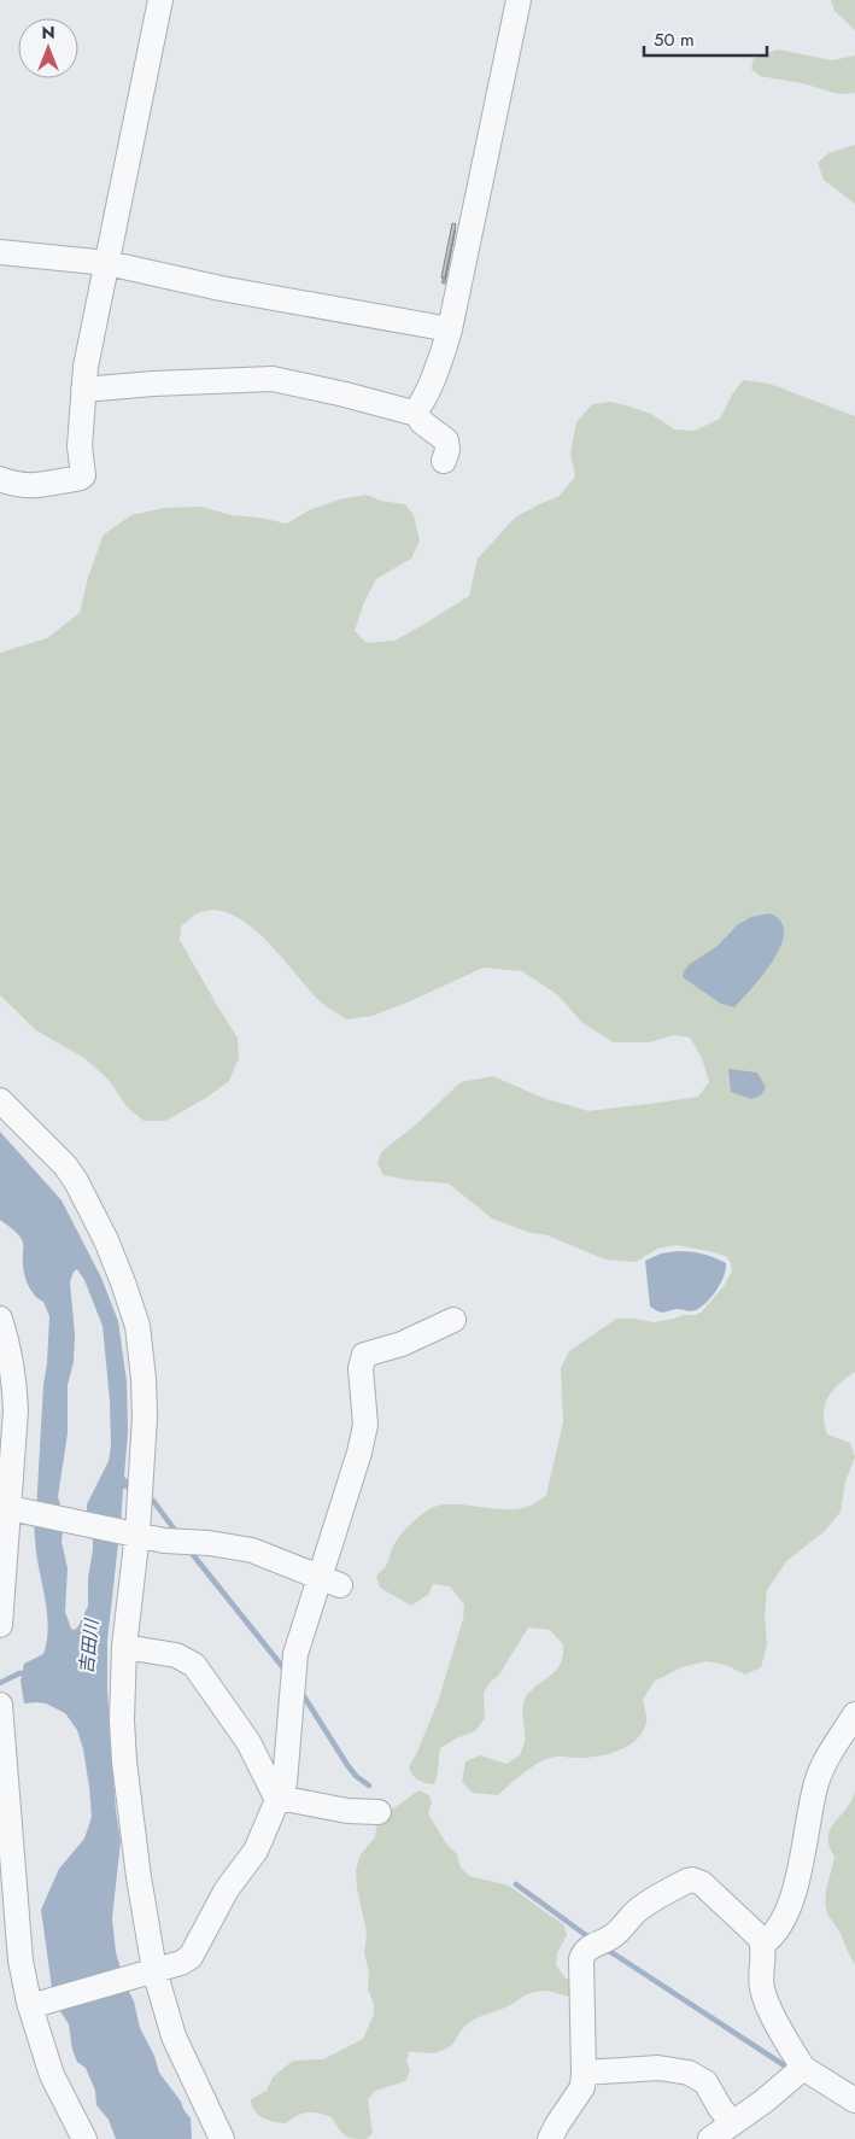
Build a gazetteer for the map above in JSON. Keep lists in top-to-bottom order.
{
  "water": ["吉田川"],
  "scale_bar": "50 m",
  "north": "top"
}
